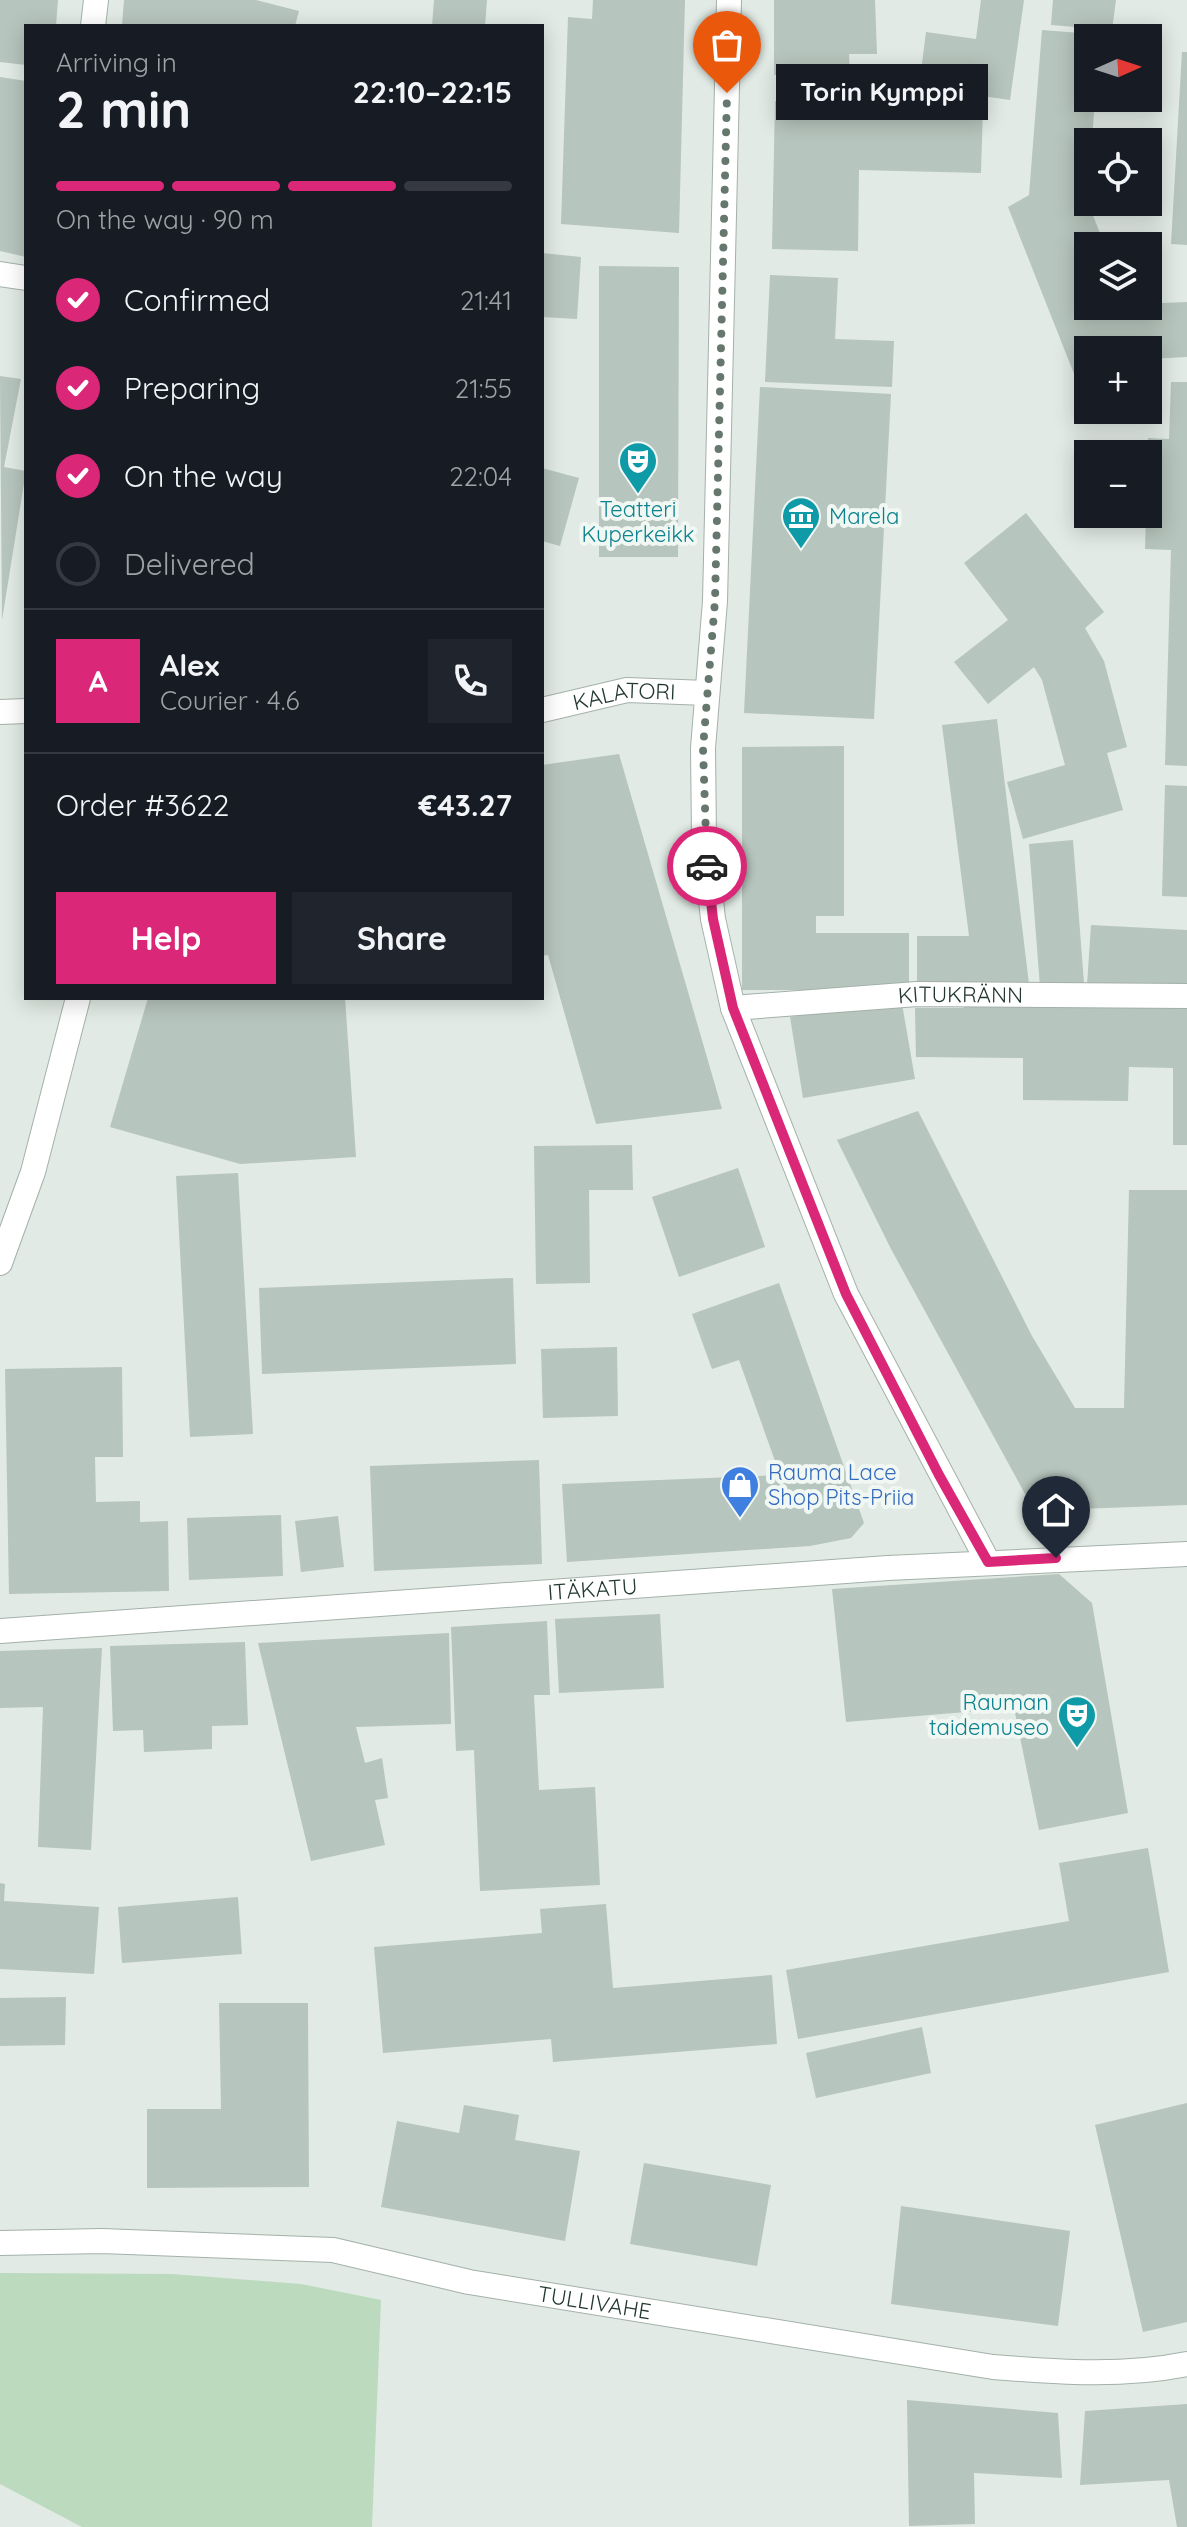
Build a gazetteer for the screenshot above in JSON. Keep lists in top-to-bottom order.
{
  "streets": {
    "street": [
      "KALATORI",
      "KITUKRÄNN",
      "ITÄKATU",
      "TULLIVAHE"
    ]
  },
  "places": {
    "other": ["Torin Kymppi"],
    "theatre": ["Teatteri Kuperkeikk", "Rauman taidemuseo"],
    "museum": ["Marela"],
    "shop": ["Rauma Lace Shop Pits-Priia"]
  },
  "north": "right",
  "page": {
    "map_buttons": ["+", "−"],
    "heading": ["2 min", "Arriving in", "22:10–22:15"],
    "panel": [
      "Alex",
      "Courier · 4.6",
      "Order #3622",
      "€43.27"
    ],
    "bubble": "Torin Kymppi",
    "bar": "On the way · 90 m",
    "list": [
      ["Confirmed", "21:41"],
      ["Preparing", "21:55"],
      ["On the way", "22:04"],
      "Delivered"
    ],
    "round": "A",
    "buttons": ["Help", "Share"]
  }
}
